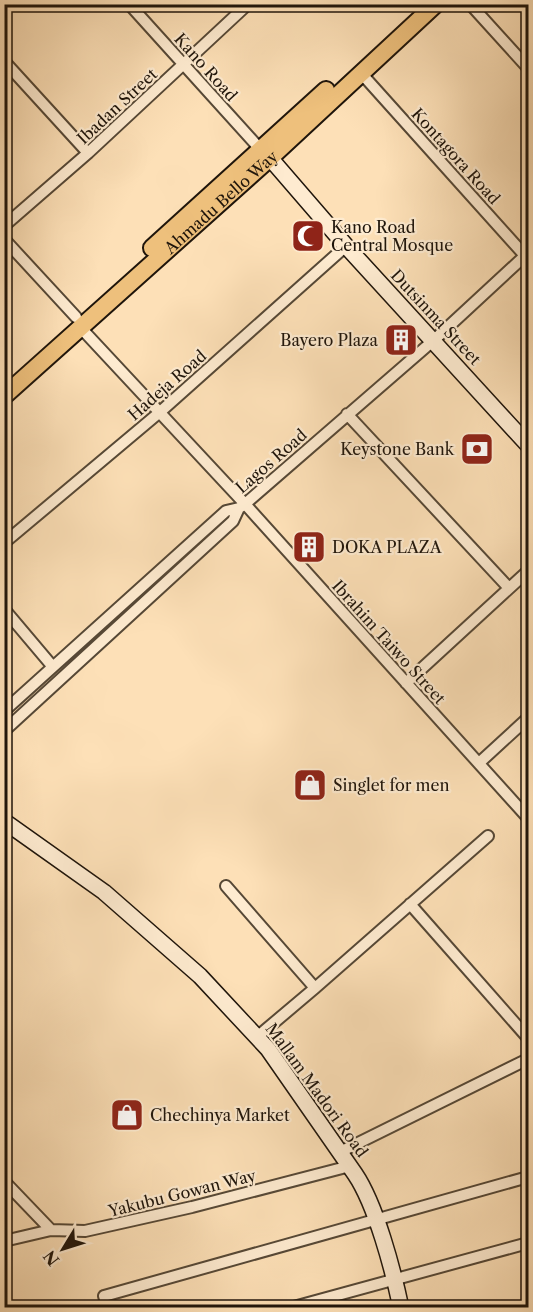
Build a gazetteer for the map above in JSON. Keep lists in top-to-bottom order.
{
  "streets": {
    "main road": ["Ahmadu Bello Way"],
    "street": [
      "Kano Road",
      "Ibadan Street",
      "Kontagora Road",
      "Dutsinma Street",
      "Hadeja Road",
      "Lagos Road",
      "Ibrahim Taiwo Street",
      "Mallam Madori Road",
      "Yakubu Gowan Way"
    ]
  },
  "crossings": [
    ["Kano Road", "Ibadan Street"],
    ["Kano Road", "Ahmadu Bello Way"],
    ["Kano Road", "Dutsinma Street"],
    ["Kontagora Road", "Ahmadu Bello Way"],
    ["Kontagora Road", "Lagos Road"],
    ["Ahmadu Bello Way", "Dutsinma Street"],
    ["Ahmadu Bello Way", "Ibrahim Taiwo Street"],
    ["Dutsinma Street", "Hadeja Road"],
    ["Dutsinma Street", "Lagos Road"],
    ["Hadeja Road", "Ibrahim Taiwo Street"],
    ["Lagos Road", "Ibrahim Taiwo Street"],
    ["Mallam Madori Road", "Yakubu Gowan Way"]
  ],
  "places": {
    "mosque": ["Kano Road Central Mosque"],
    "building": ["Bayero Plaza", "DOKA PLAZA"],
    "bank": ["Keystone Bank"],
    "shop": ["Singlet for men", "Chechinya Market"]
  },
  "north": "bottom left"
}
